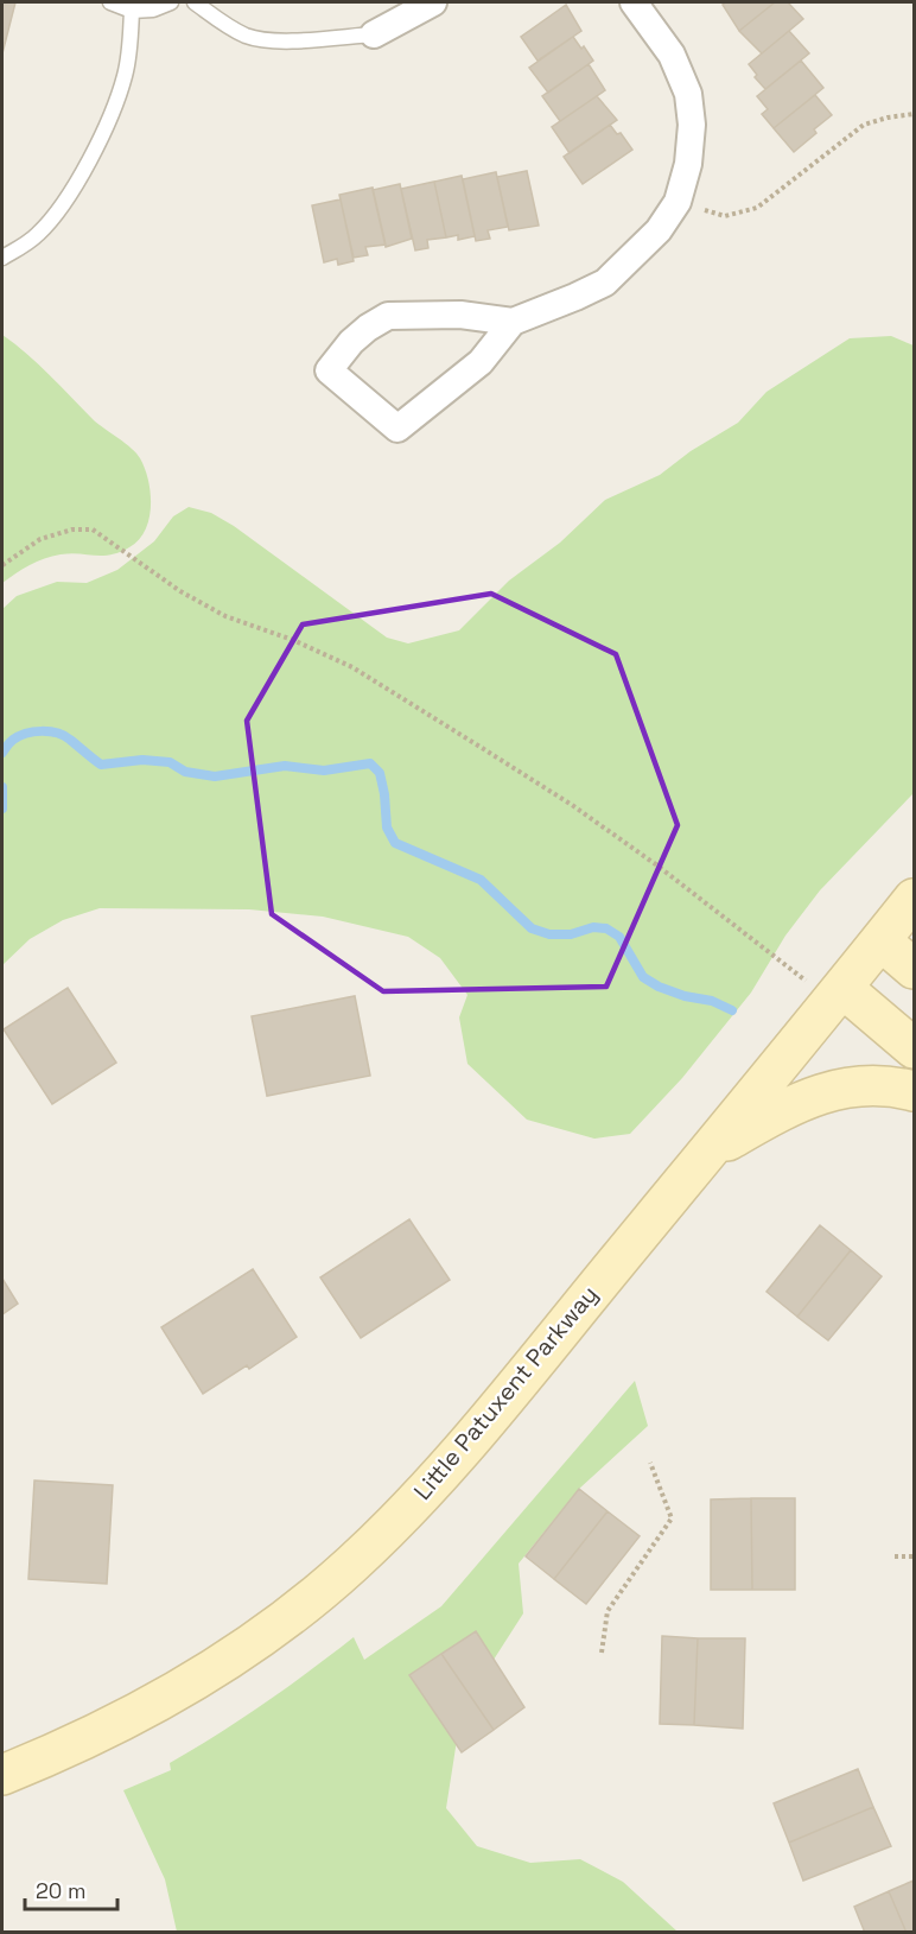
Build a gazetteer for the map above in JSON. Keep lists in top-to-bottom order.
{
  "streets": {
    "street": ["Little Patuxent Parkway"]
  },
  "scale_bar": "20 m"
}
